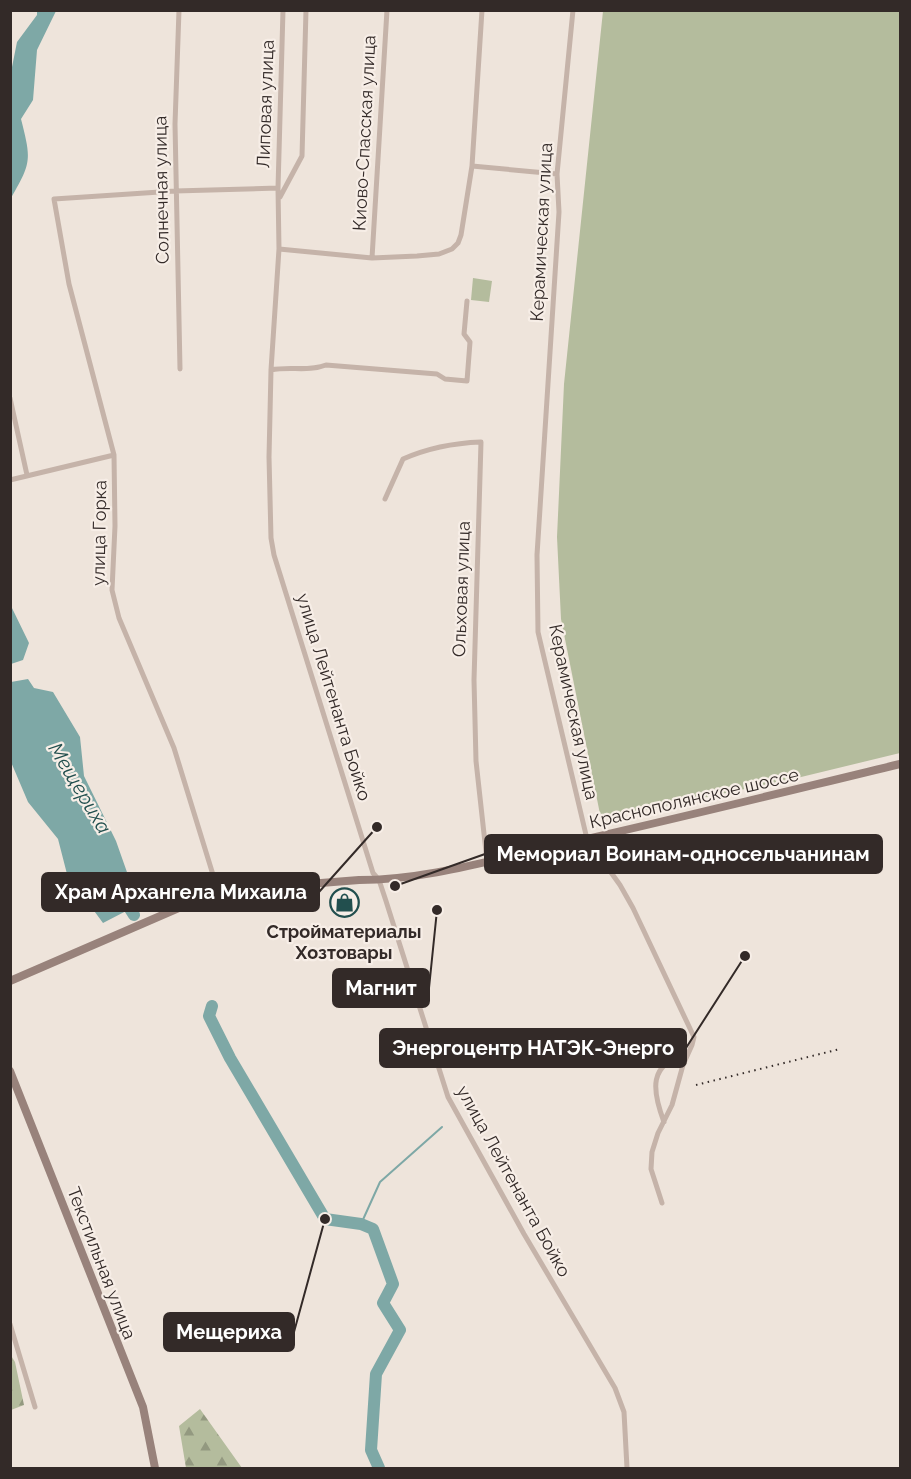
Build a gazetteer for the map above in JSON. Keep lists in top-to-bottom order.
{
  "streets": {
    "main road": ["Краснополянское шоссе", "Текстильная улица"],
    "street": [
      "Липовая улица",
      "Киово-Спасская улица",
      "Солнечная улица",
      "Керамическая улица",
      "улица Горка",
      "Ольховая улица",
      "улица Лейтенанта Бойко"
    ]
  },
  "crossings": [
    ["Липовая улица", "улица Лейтенанта Бойко"],
    ["Солнечная улица", "улица Горка"],
    ["Керамическая улица", "Краснополянское шоссе"],
    ["улица Горка", "Краснополянское шоссе"],
    ["Ольховая улица", "Краснополянское шоссе"],
    ["улица Лейтенанта Бойко", "Краснополянское шоссе"]
  ],
  "water": ["Мещериха"],
  "places": {
    "other": [
      "Храм Архангела Михаила",
      "Мемориал Воинам-односельчанинам",
      "Магнит",
      "Энергоцентр НАТЭК-Энерго",
      "Мещериха"
    ],
    "shop": ["Стройматериалы Хозтовары"]
  }
}
